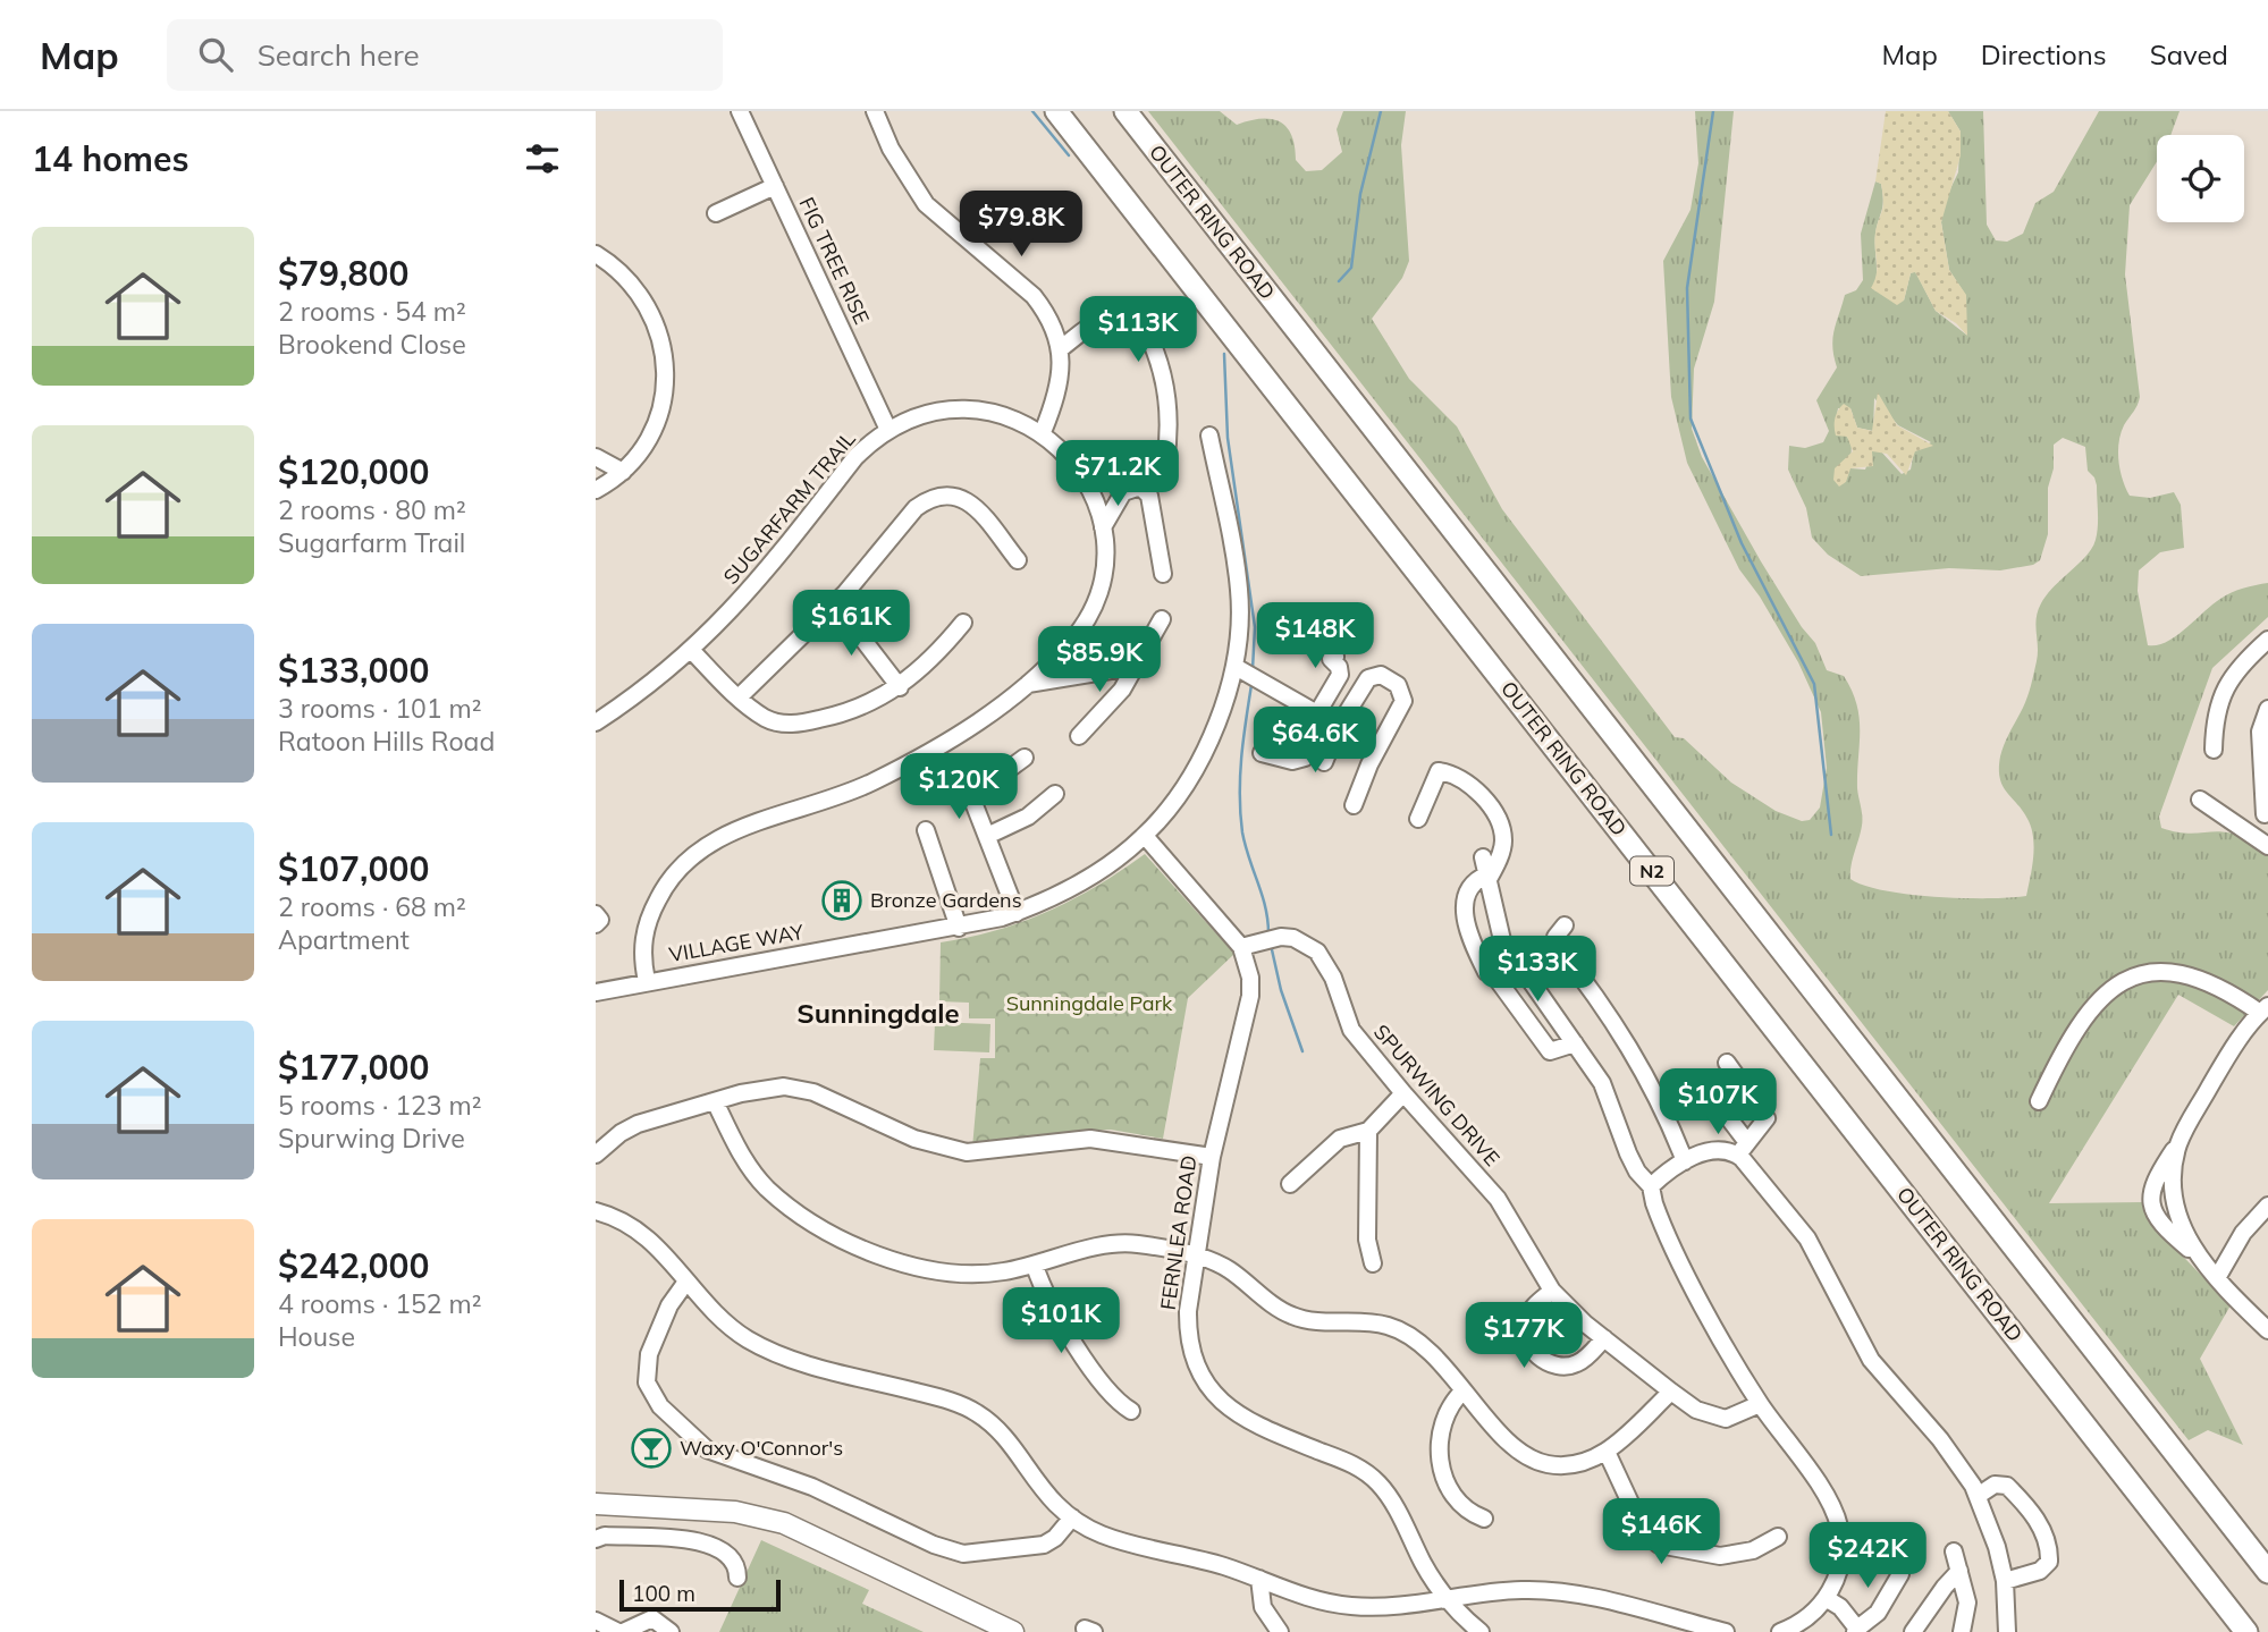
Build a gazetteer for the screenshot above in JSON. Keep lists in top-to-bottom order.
{
  "streets": {
    "highway": ["OUTER RING ROAD", "N2"],
    "street": [
      "FIG TREE RISE",
      "SUGARFARM TRAIL",
      "VILLAGE WAY",
      "SPURWING DRIVE",
      "FERNLEA ROAD"
    ]
  },
  "crossings": [
    ["FIG TREE RISE", "SUGARFARM TRAIL"],
    ["SUGARFARM TRAIL", "VILLAGE WAY"],
    ["VILLAGE WAY", "FERNLEA ROAD"],
    ["SPURWING DRIVE", "FERNLEA ROAD"]
  ],
  "districts": ["Sunningdale"],
  "parks": ["Sunningdale Park"],
  "places": {
    "building": ["Bronze Gardens"],
    "bar": ["Waxy O'Connor's"]
  },
  "scale_bar": "100 m",
  "page": {
    "header": "Map",
    "search": "Search here",
    "nav": ["Map", "Directions", "Saved"],
    "heading": "14 homes",
    "price": [
      "$79.8K",
      "$113K",
      "$71.2K",
      "$161K",
      "$148K",
      "$85.9K",
      "$64.6K",
      "$120K",
      "$133K",
      "$107K",
      "$101K",
      "$177K",
      "$146K",
      "$242K"
    ],
    "list": [
      {
        "name": "$79,800",
        "note": "2 rooms · 54 m² · Brookend Close"
      },
      {
        "name": "$120,000",
        "note": "2 rooms · 80 m² · Sugarfarm Trail"
      },
      {
        "name": "$133,000",
        "note": "3 rooms · 101 m² · Ratoon Hills Road"
      },
      {
        "name": "$107,000",
        "note": "2 rooms · 68 m² · Apartment"
      },
      {
        "name": "$177,000",
        "note": "5 rooms · 123 m² · Spurwing Drive"
      },
      {
        "name": "$242,000",
        "note": "4 rooms · 152 m² · House"
      }
    ],
    "scale": "100 m"
  }
}
